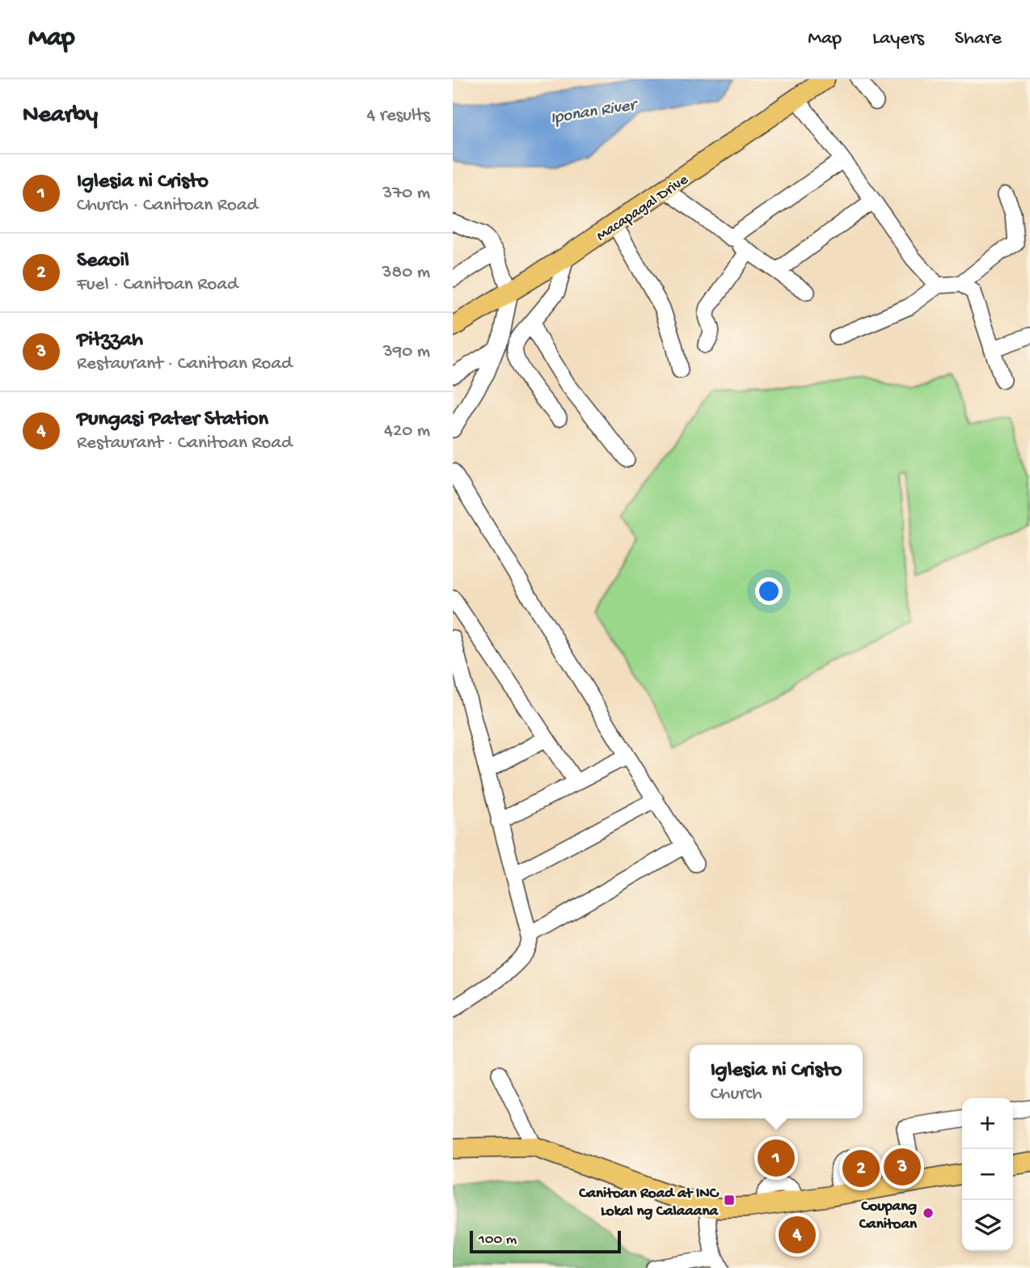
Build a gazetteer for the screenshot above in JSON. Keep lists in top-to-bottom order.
{
  "streets": {
    "main road": ["Macapagal Drive"]
  },
  "water": ["Iponan River"],
  "places": {
    "transit": ["Canitoan Road at INC Lokal ng Calaaana"],
    "other": ["Coupang Canitoan"]
  },
  "scale_bar": "100 m",
  "page": {
    "header": "Map",
    "nav": ["Map", "Layers", "Share"],
    "heading": ["Nearby", "4 results"],
    "list": [
      {
        "mark": "1",
        "name": "Iglesia ni Cristo",
        "note": "Church · Canitoan Road",
        "value": "370 m"
      },
      {
        "mark": "2",
        "name": "Seaoil",
        "note": "Fuel · Canitoan Road",
        "value": "380 m"
      },
      {
        "mark": "3",
        "name": "Pitzzah",
        "note": "Restaurant · Canitoan Road",
        "value": "390 m"
      },
      {
        "mark": "4",
        "name": "Pungasi Pater Station",
        "note": "Restaurant · Canitoan Road",
        "value": "420 m"
      }
    ],
    "popup": ["Iglesia ni Cristo", "Church"],
    "map_buttons": ["+", "−"],
    "pins": [
      "1",
      "3",
      "2",
      "4"
    ],
    "scale": "100 m"
  }
}
